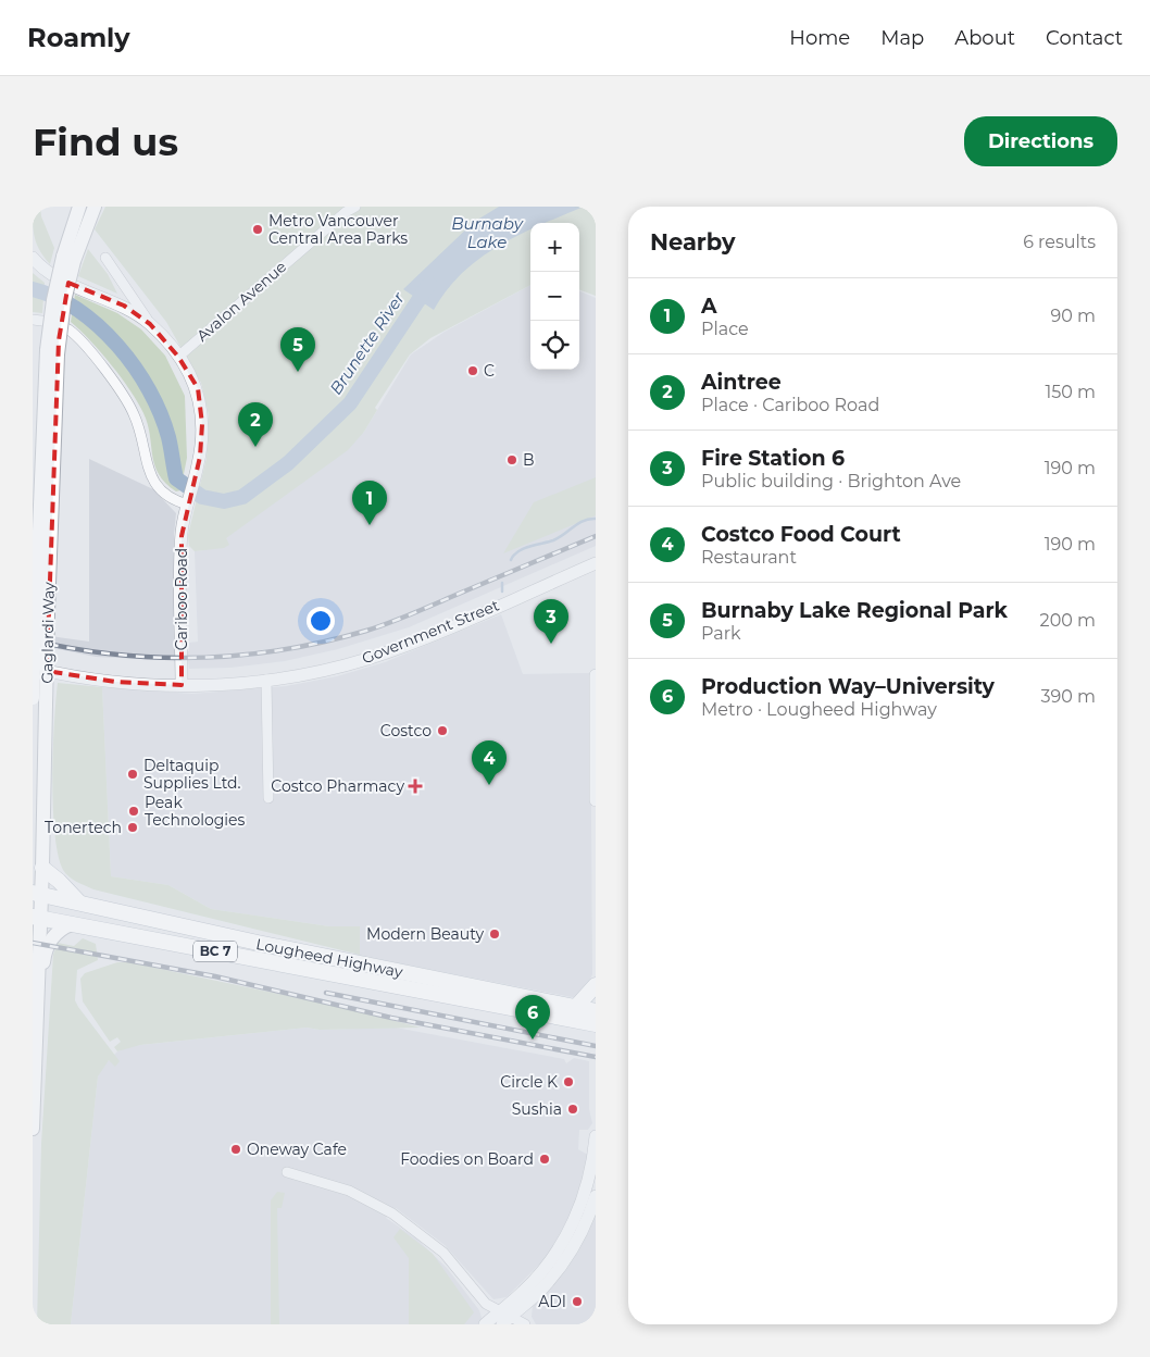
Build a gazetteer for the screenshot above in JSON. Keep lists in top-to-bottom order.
{
  "streets": {
    "main road": ["Gaglardi Way", "BC 7", "Lougheed Highway"],
    "street": ["Avalon Avenue", "Cariboo Road", "Government Street"]
  },
  "crossings": [
    ["Avalon Avenue", "Cariboo Road"],
    ["Cariboo Road", "Government Street"],
    ["Gaglardi Way", "Lougheed Highway"]
  ],
  "water": ["Burnaby Lake", "Brunette River"],
  "places": {
    "other": [
      "Metro Vancouver Central Area Parks",
      "C",
      "B",
      "Costco",
      "Deltaquip Supplies Ltd.",
      "Peak Technologies",
      "Tonertech",
      "Modern Beauty",
      "Circle K",
      "Sushia",
      "Oneway Cafe",
      "Foodies on Board",
      "ADI"
    ],
    "health": ["Costco Pharmacy"]
  },
  "page": {
    "header": "Roamly",
    "nav": [
      "Home",
      "Map",
      "About",
      "Contact"
    ],
    "buttons": "Directions",
    "title": "Find us",
    "heading": ["Nearby", "6 results"],
    "map_buttons": ["+", "−"],
    "list": [
      {
        "mark": "1",
        "name": "A",
        "note": "Place",
        "value": "90 m"
      },
      {
        "mark": "2",
        "name": "Aintree",
        "note": "Place · Cariboo Road",
        "value": "150 m"
      },
      {
        "mark": "3",
        "name": "Fire Station 6",
        "note": "Public building · Brighton Ave",
        "value": "190 m"
      },
      {
        "mark": "4",
        "name": "Costco Food Court",
        "note": "Restaurant",
        "value": "190 m"
      },
      {
        "mark": "5",
        "name": "Burnaby Lake Regional Park",
        "note": "Park",
        "value": "200 m"
      },
      {
        "mark": "6",
        "name": "Production Way–University",
        "note": "Metro · Lougheed Highway",
        "value": "390 m"
      }
    ],
    "pins": [
      "5",
      "2",
      "1",
      "3",
      "4",
      "6"
    ]
  }
}
